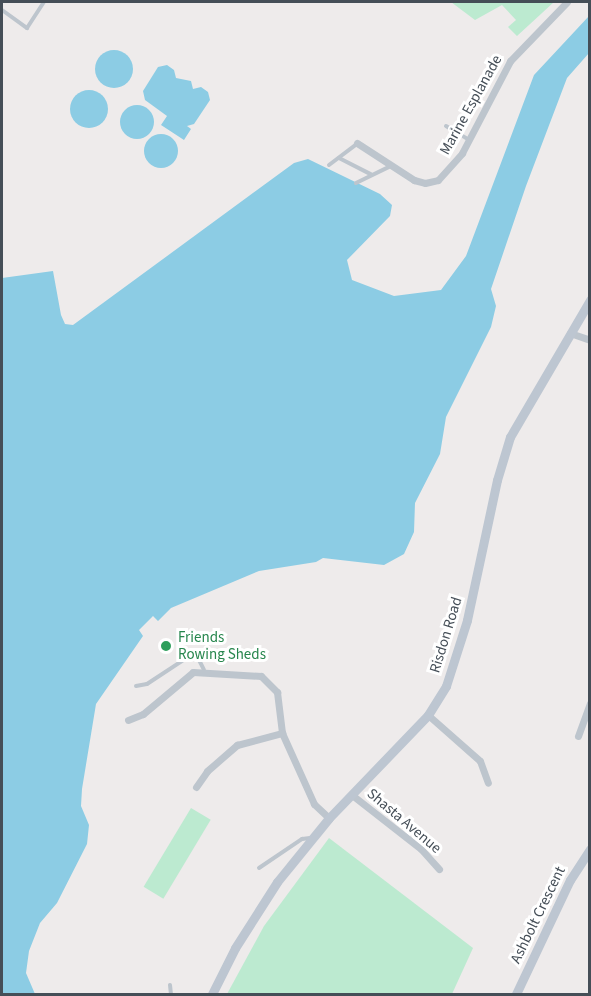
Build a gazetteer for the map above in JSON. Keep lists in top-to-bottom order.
{
  "streets": {
    "street": [
      "Marine Esplanade",
      "Risdon Road",
      "Shasta Avenue",
      "Ashbolt Crescent"
    ]
  },
  "crossings": [
    ["Risdon Road", "Shasta Avenue"]
  ],
  "places": ["Friends Rowing Sheds"]
}
